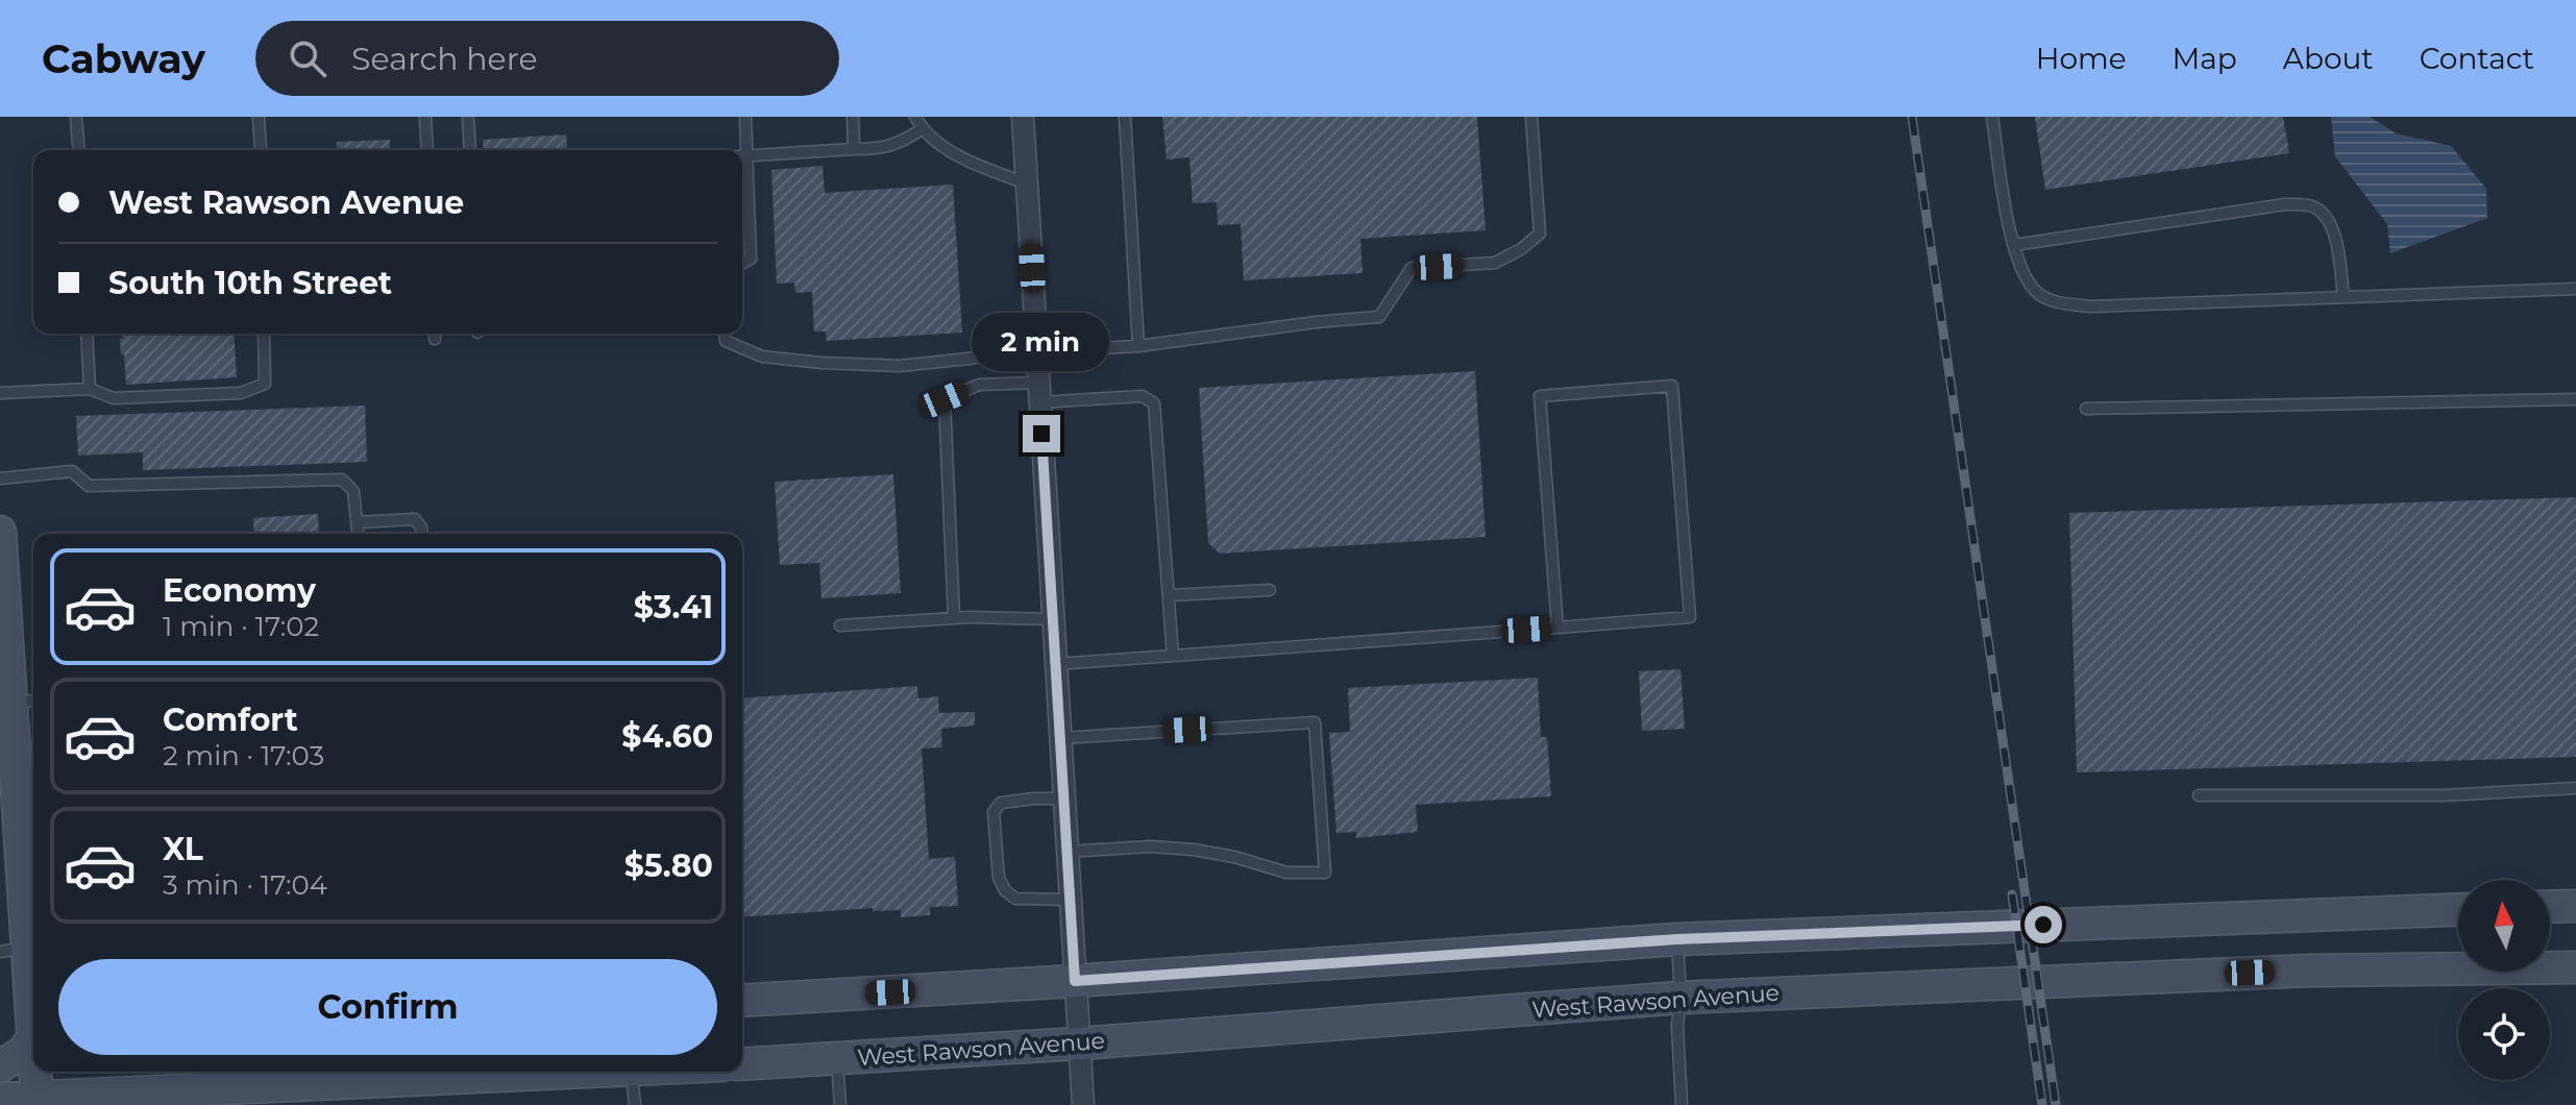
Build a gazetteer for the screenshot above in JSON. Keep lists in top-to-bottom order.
{
  "streets": {
    "main road": ["West Rawson Avenue"]
  },
  "north": "top",
  "page": {
    "header": "Cabway",
    "search": "Search here",
    "nav": [
      "Home",
      "Map",
      "About",
      "Contact"
    ],
    "banner": ["West Rawson Avenue", "South 10th Street"],
    "bubble": "2 min",
    "list": [
      {
        "name": "Economy",
        "note": "1 min · 17:02",
        "value": "$3.41"
      },
      {
        "name": "Comfort",
        "note": "2 min · 17:03",
        "value": "$4.60"
      },
      {
        "name": "XL",
        "note": "3 min · 17:04",
        "value": "$5.80"
      }
    ],
    "buttons": "Confirm"
  }
}
